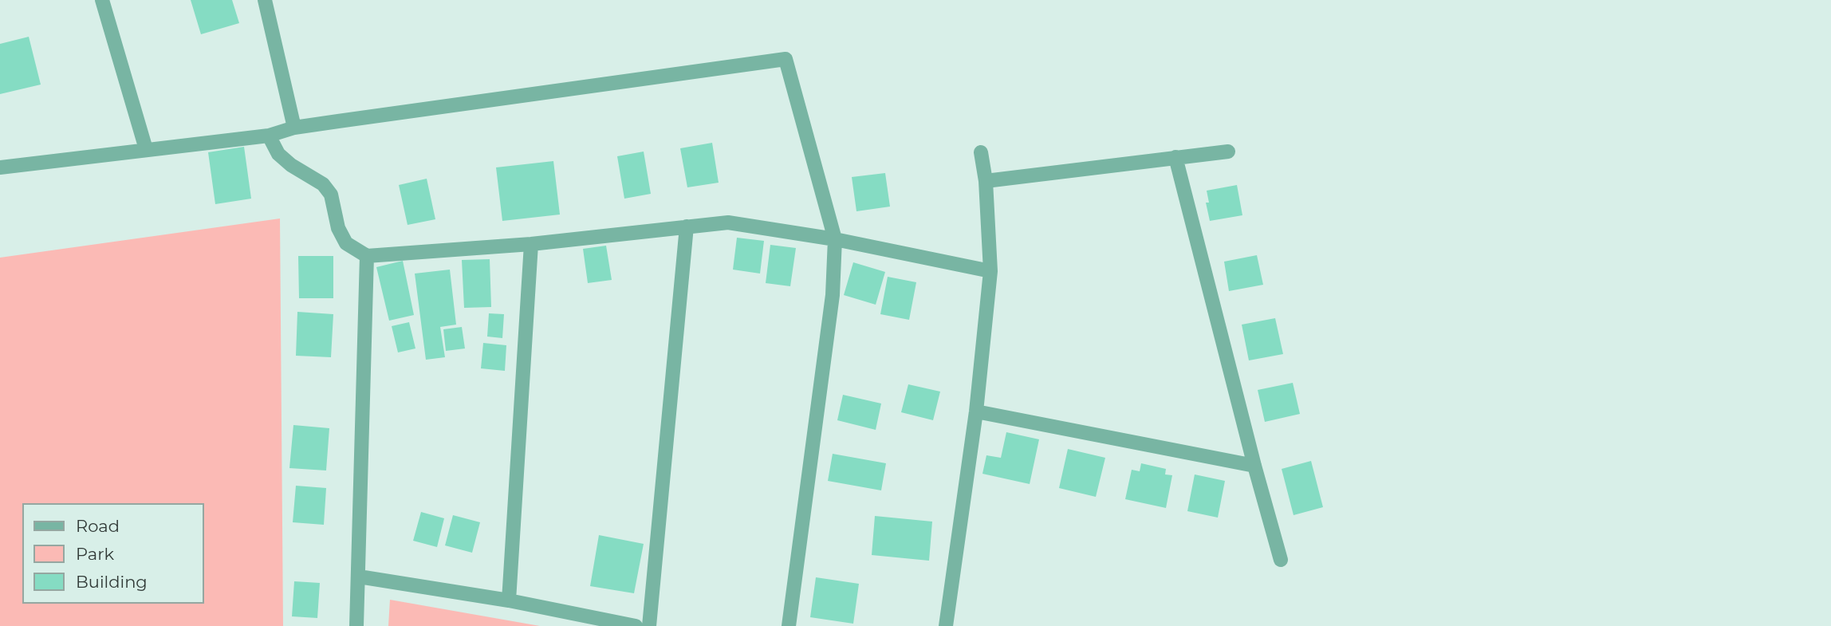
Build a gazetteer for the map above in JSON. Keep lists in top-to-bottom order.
{
  "legend": ["Road", "Park", "Building"]
}
